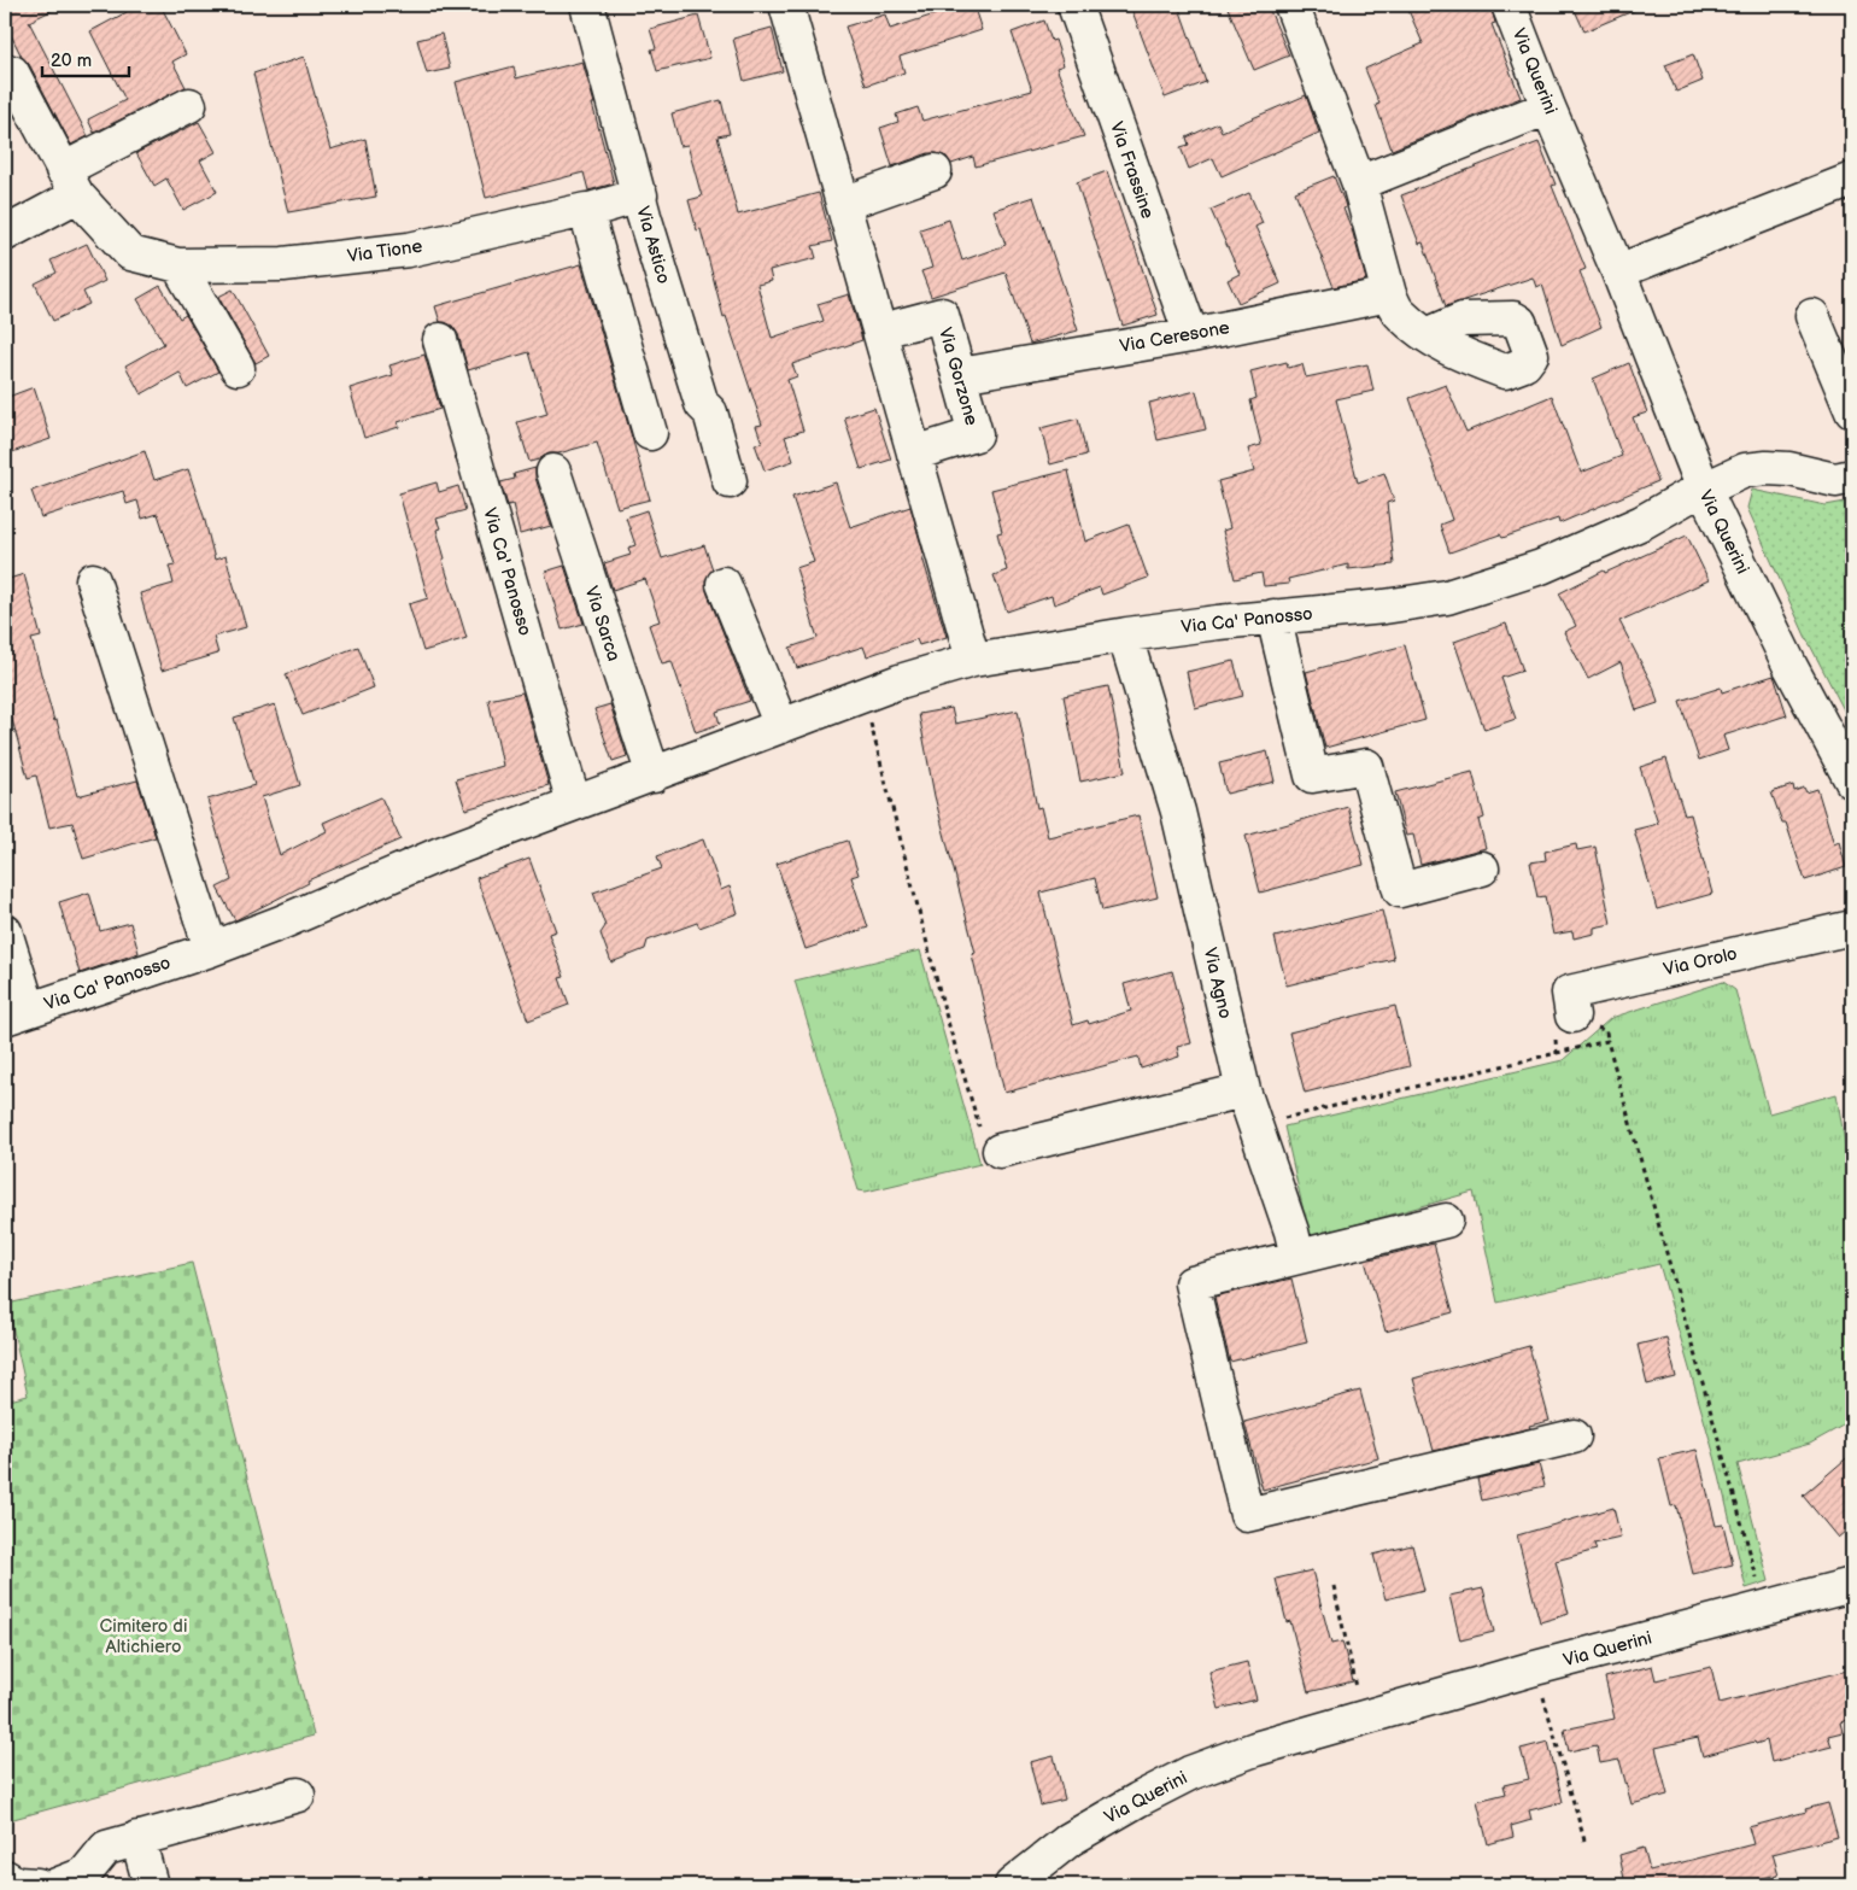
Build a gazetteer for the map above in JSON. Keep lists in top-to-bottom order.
{
  "streets": {
    "street": [
      "Via Querini",
      "Via Frassine",
      "Via Astico",
      "Via Tione",
      "Via Ceresone",
      "Via Gorzone",
      "Via Ca' Panosso",
      "Via Sarca",
      "Via Orolo",
      "Via Agno"
    ]
  },
  "crossings": [
    ["Via Querini", "Via Ca' Panosso"],
    ["Via Frassine", "Via Ceresone"],
    ["Via Astico", "Via Tione"],
    ["Via Ceresone", "Via Gorzone"],
    ["Via Ca' Panosso", "Via Sarca"],
    ["Via Ca' Panosso", "Via Agno"]
  ],
  "parks": ["Cimitero di Altichiero"],
  "scale_bar": "20 m"
}
